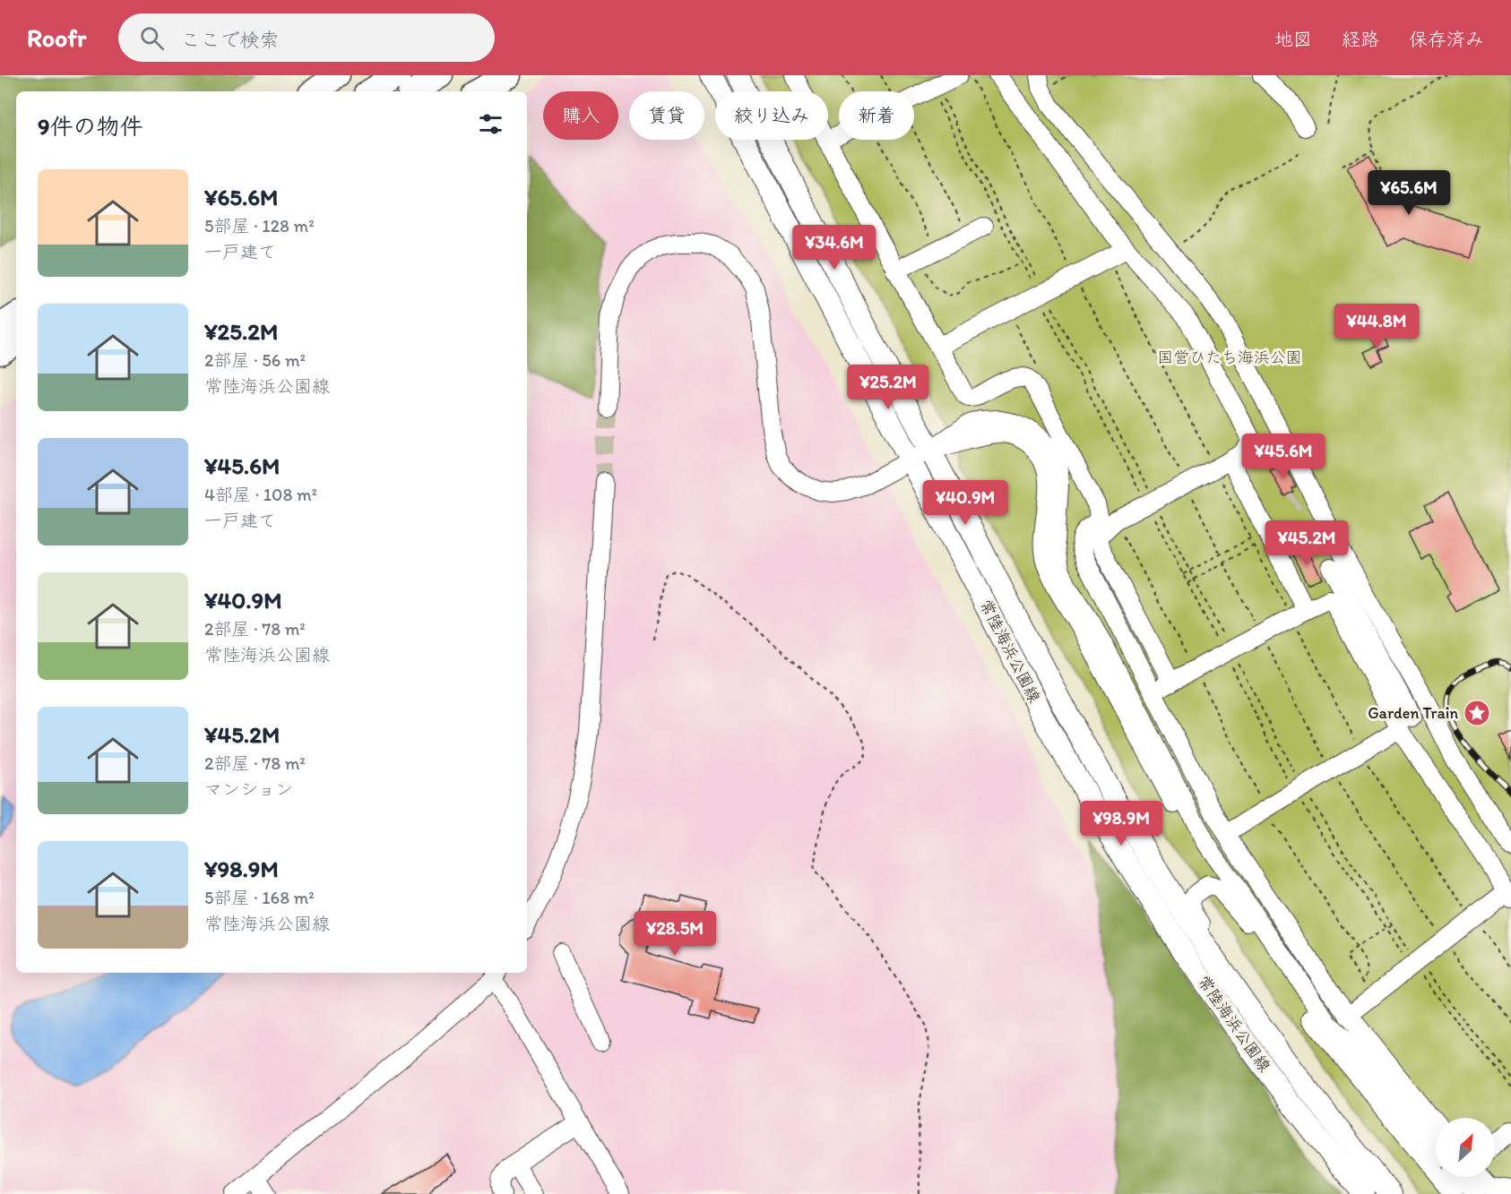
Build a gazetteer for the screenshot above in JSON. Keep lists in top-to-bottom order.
{
  "streets": {
    "main road": ["常陸海浜公園線"]
  },
  "parks": ["国営ひたち海浜公園"],
  "places": {
    "place": ["Garden Train"]
  },
  "north": "top right",
  "page": {
    "header": "Roofr",
    "search": "ここで検索",
    "nav": ["地図", "経路", "保存済み"],
    "chip": [
      "購入",
      "賃貸",
      "絞り込み",
      "新着"
    ],
    "heading": "9件の物件",
    "list": [
      {
        "name": "¥65.6M",
        "note": "5部屋 · 128 m² · 一戸建て"
      },
      {
        "name": "¥25.2M",
        "note": "2部屋 · 56 m² · 常陸海浜公園線"
      },
      {
        "name": "¥45.6M",
        "note": "4部屋 · 108 m² · 一戸建て"
      },
      {
        "name": "¥40.9M",
        "note": "2部屋 · 78 m² · 常陸海浜公園線"
      },
      {
        "name": "¥45.2M",
        "note": "2部屋 · 78 m² · マンション"
      },
      {
        "name": "¥98.9M",
        "note": "5部屋 · 168 m² · 常陸海浜公園線"
      }
    ],
    "price": [
      "¥65.6M",
      "¥34.6M",
      "¥44.8M",
      "¥25.2M",
      "¥45.6M",
      "¥40.9M",
      "¥45.2M",
      "¥98.9M",
      "¥28.5M"
    ]
  }
}
